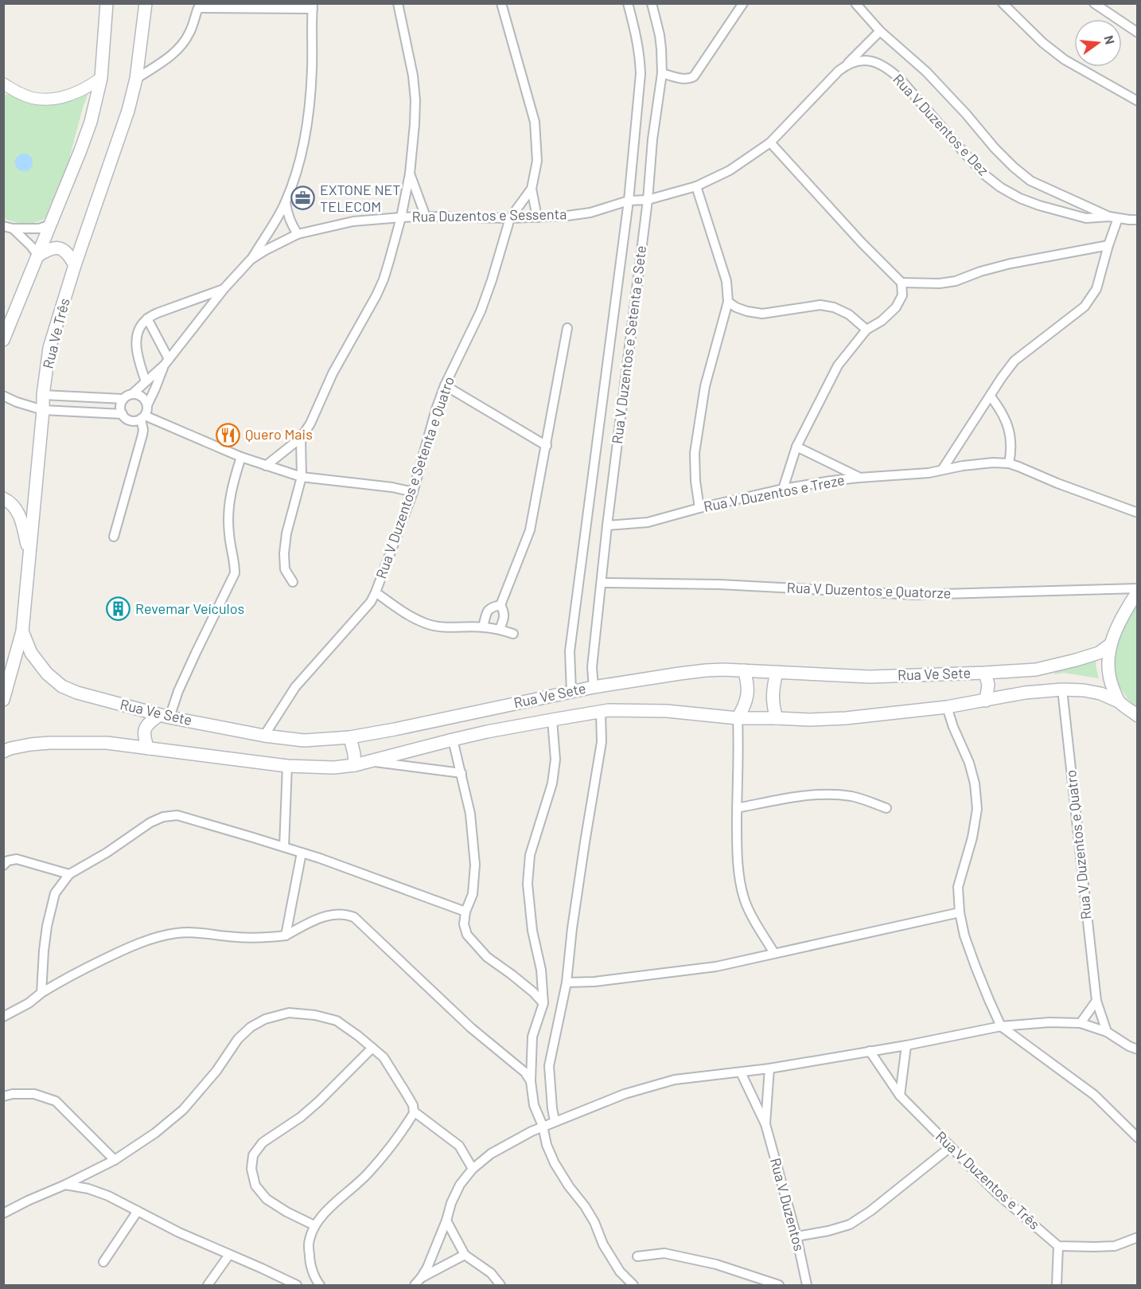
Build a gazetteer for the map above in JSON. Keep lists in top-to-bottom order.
{
  "streets": {
    "main road": ["Rua Ve Três", "Rua Ve Sete"],
    "street": [
      "Rua V Duzentos e Dez",
      "Rua Duzentos e Sessenta",
      "Rua V Duzentos e Setenta e Sete",
      "Rua V Duzentos e Setenta e Quatro",
      "Rua V Duzentos e Treze",
      "Rua V Duzentos e Quatorze",
      "Rua V Duzentos e Quatro",
      "Rua V Duzentos e Três",
      "Rua V Duzentos"
    ]
  },
  "crossings": [
    ["Rua Duzentos e Sessenta", "Rua V Duzentos e Setenta e Sete"],
    ["Rua Duzentos e Sessenta", "Rua V Duzentos e Setenta e Quatro"],
    ["Rua Ve Três", "Rua Ve Sete"],
    ["Rua V Duzentos e Setenta e Sete", "Rua V Duzentos e Treze"],
    ["Rua V Duzentos e Setenta e Sete", "Rua V Duzentos e Quatorze"],
    ["Rua V Duzentos e Setenta e Sete", "Rua Ve Sete"],
    ["Rua V Duzentos e Setenta e Quatro", "Rua Ve Sete"],
    ["Rua Ve Sete", "Rua V Duzentos e Quatro"]
  ],
  "places": {
    "office": ["EXTONE NET TELECOM"],
    "restaurant": ["Quero Mais"],
    "building": ["Revemar Veículos"]
  },
  "north": "right"
}
